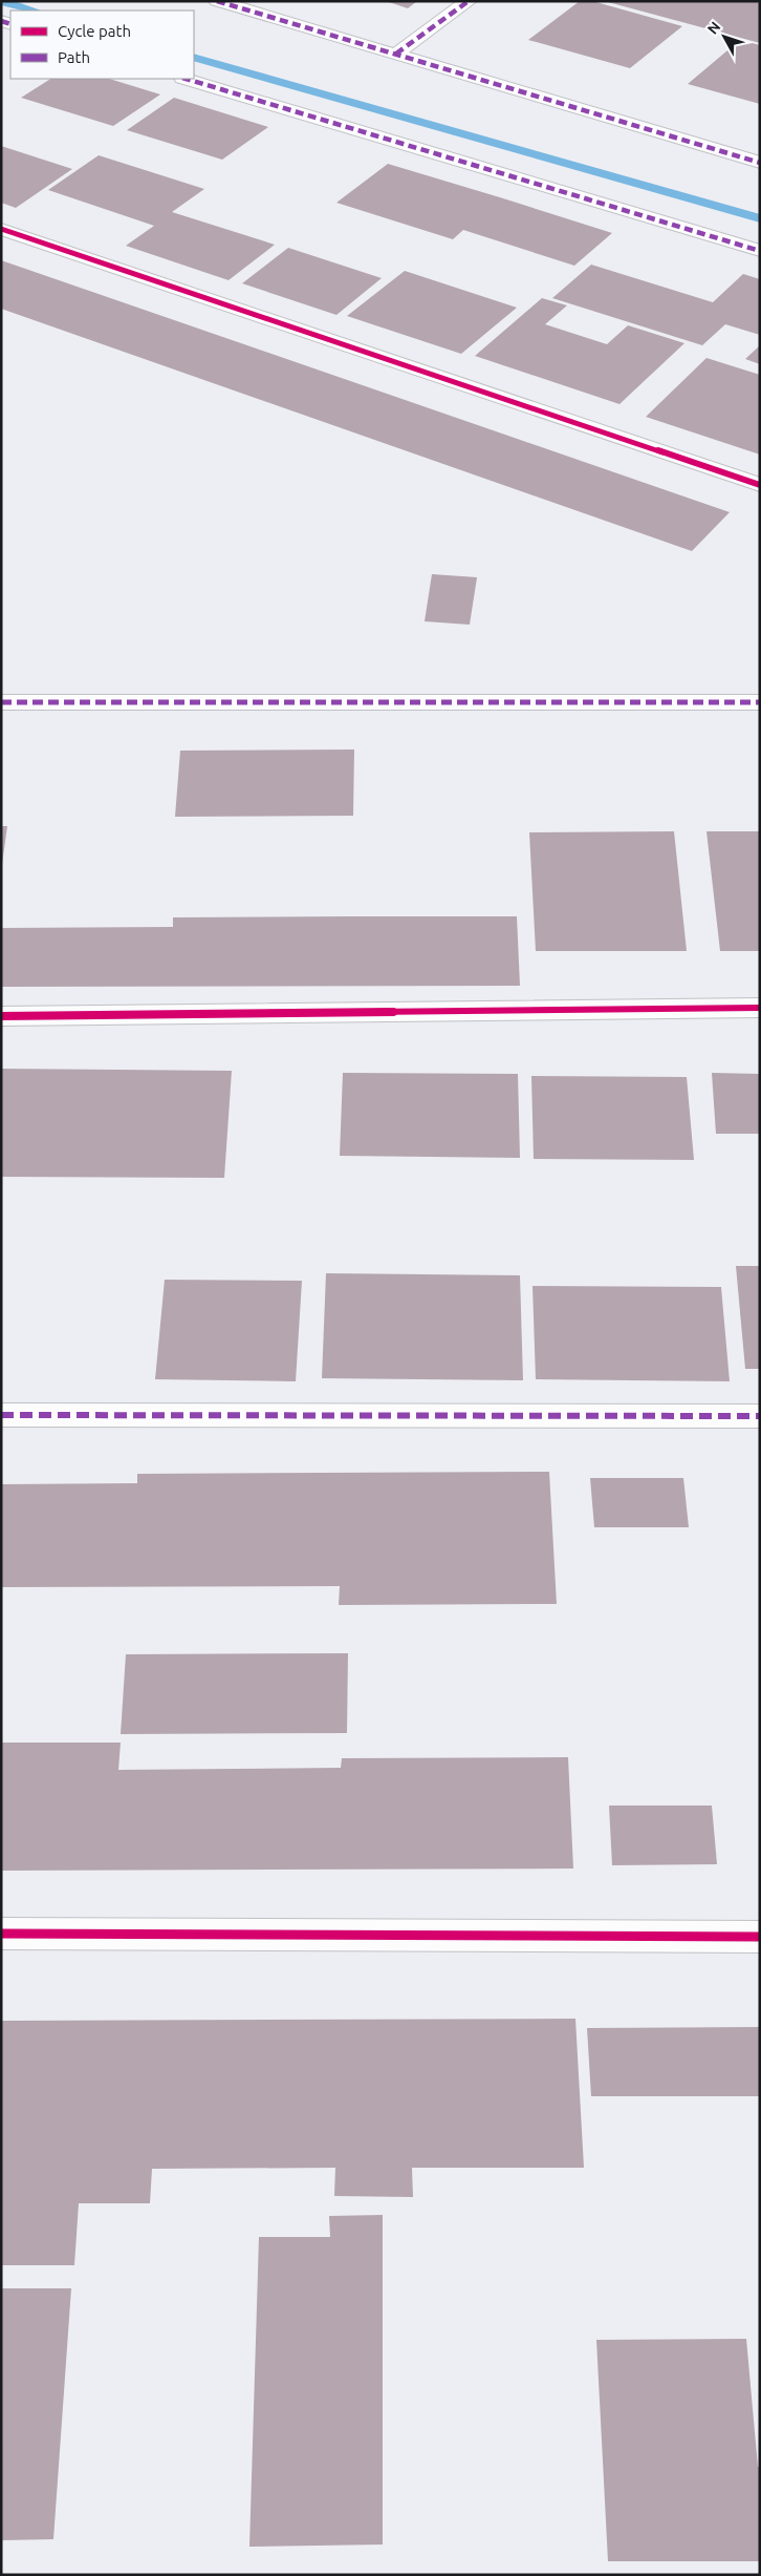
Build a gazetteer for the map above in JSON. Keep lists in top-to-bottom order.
{
  "legend": ["Cycle path", "Path"],
  "north": "top left"
}
